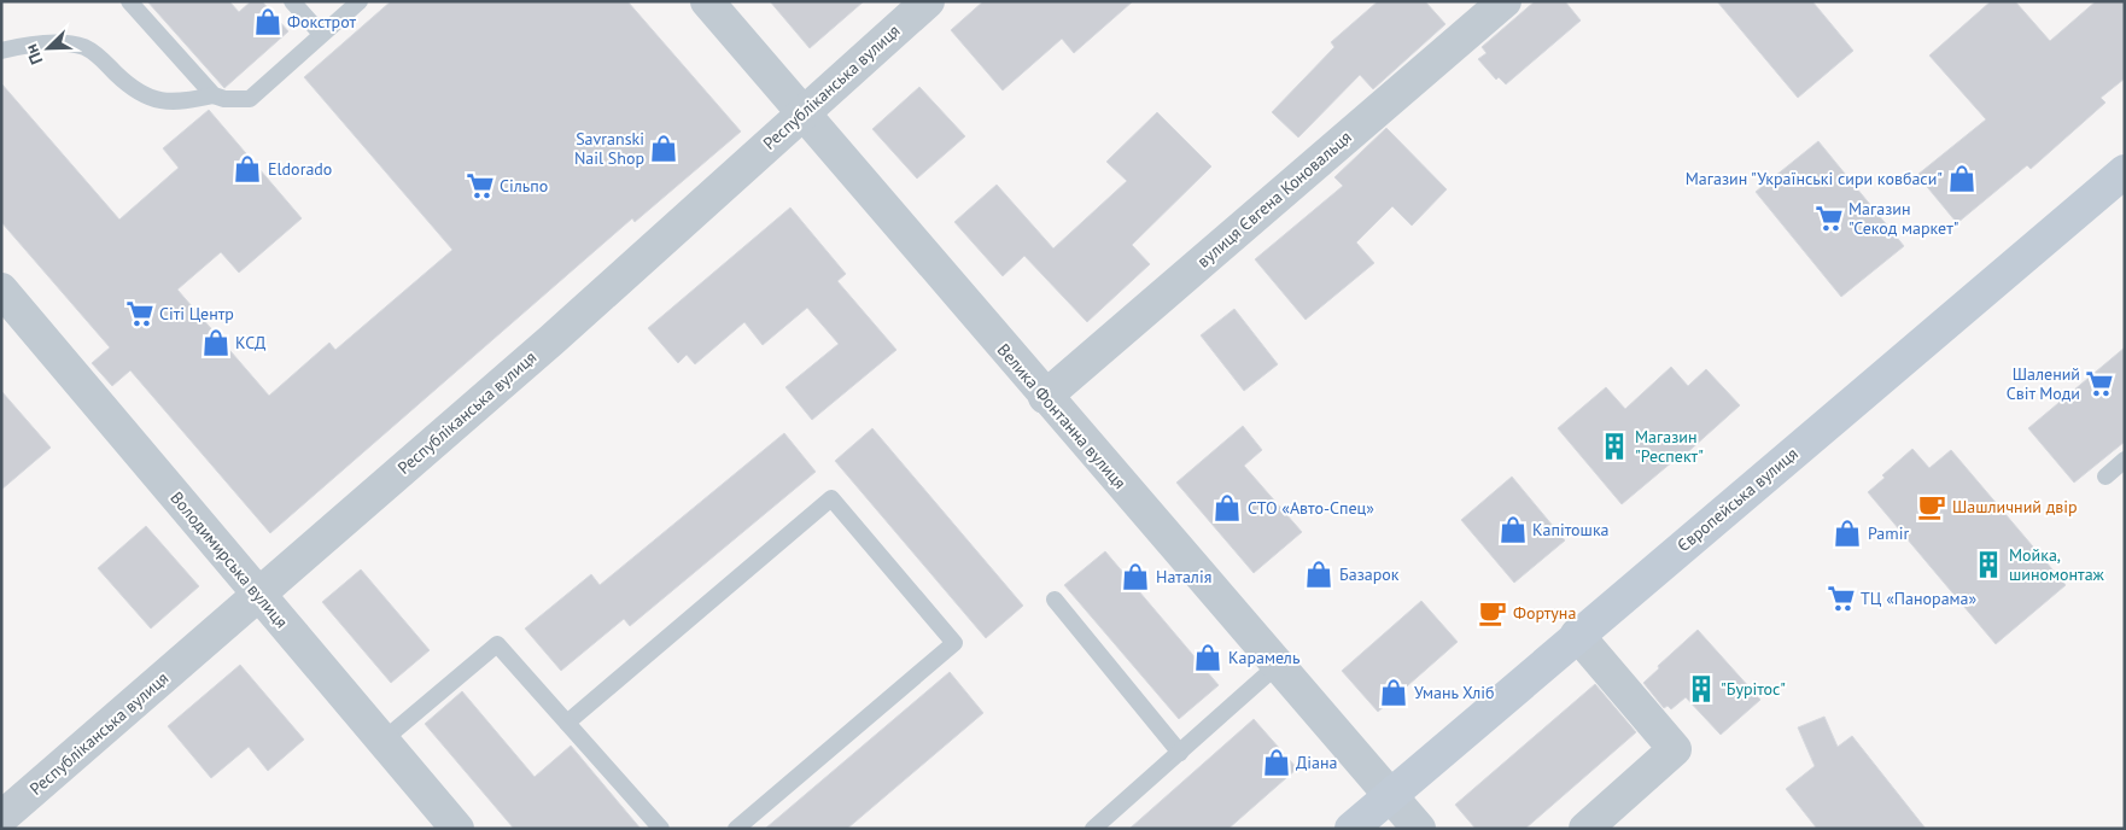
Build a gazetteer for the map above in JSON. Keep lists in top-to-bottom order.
{
  "streets": {
    "main road": ["Європейська вулиця"],
    "street": [
      "Республіканська вулиця",
      "вулиця Євгена Коновальця",
      "Велика Фонтанна вулиця",
      "Володимирська вулиця"
    ]
  },
  "crossings": [
    ["Республіканська вулиця", "Велика Фонтанна вулиця"],
    ["Республіканська вулиця", "Володимирська вулиця"],
    ["вулиця Євгена Коновальця", "Велика Фонтанна вулиця"],
    ["Велика Фонтанна вулиця", "Європейська вулиця"]
  ],
  "places": {
    "shop": [
      "Фокстрот",
      "Savranski Nail Shop",
      "Eldorado",
      "Магазин \"Українські сири ковбаси\"",
      "КСД",
      "СТО «Авто-Спец»",
      "Капітошка",
      "Pamir",
      "Базарок",
      "Наталія",
      "Карамель",
      "Умань Хліб",
      "Діана"
    ],
    "supermarket": [
      "Сільпо",
      "Магазин \"Секод маркет\"",
      "Сіті Центр",
      "Шалений Світ Моди",
      "ТЦ «Панорама»"
    ],
    "building": ["Магазин \"Респект\"", "Мойка, шиномонтаж", "\"Бурітос\""],
    "cafe": ["Шашличний двір", "Фортуна"]
  },
  "north": "bottom left"
}
